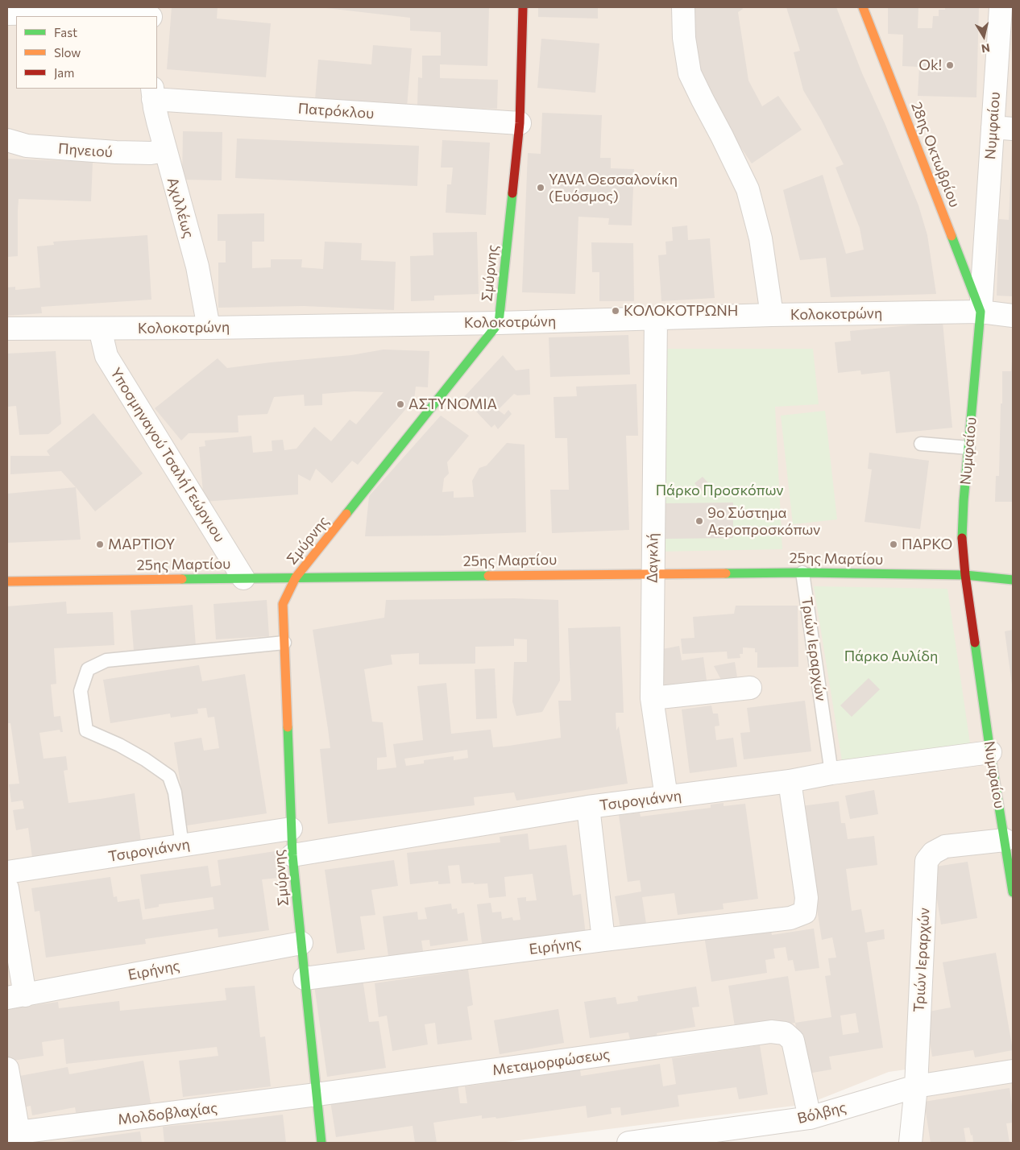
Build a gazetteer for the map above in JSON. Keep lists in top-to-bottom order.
{
  "streets": {
    "street": [
      "Πατρόκλου",
      "Νυμφαίου",
      "Πηνειού",
      "28ης Οκτωβρίου",
      "Αχιλλέως",
      "Σμύρνης",
      "Κολοκοτρώνη",
      "Υποσμηναγού Τσαλή Γεώργιου",
      "Δαγκλή",
      "25ης Μαρτίου",
      "Τριών Ιεραρχών",
      "Τσιρογιάννη",
      "Ειρήνης",
      "Μεταμορφώσεως",
      "Βόλβης",
      "Μολδοβλαχίας"
    ]
  },
  "crossings": [
    ["Πατρόκλου", "Αχιλλέως"],
    ["Πατρόκλου", "Σμύρνης"],
    ["Νυμφαίου", "28ης Οκτωβρίου"],
    ["Νυμφαίου", "Κολοκοτρώνη"],
    ["Νυμφαίου", "25ης Μαρτίου"],
    ["Νυμφαίου", "Τριών Ιεραρχών"],
    ["Νυμφαίου", "Τσιρογιάννη"],
    ["Πηνειού", "Αχιλλέως"],
    ["28ης Οκτωβρίου", "Κολοκοτρώνη"],
    ["Αχιλλέως", "Κολοκοτρώνη"],
    ["Σμύρνης", "Κολοκοτρώνη"],
    ["Σμύρνης", "25ης Μαρτίου"],
    ["Σμύρνης", "Τσιρογιάννη"],
    ["Σμύρνης", "Ειρήνης"],
    ["Σμύρνης", "Μεταμορφώσεως"],
    ["Σμύρνης", "Μολδοβλαχίας"],
    ["Κολοκοτρώνη", "Υποσμηναγού Τσαλή Γεώργιου"],
    ["Κολοκοτρώνη", "Δαγκλή"],
    ["Υποσμηναγού Τσαλή Γεώργιου", "25ης Μαρτίου"],
    ["Δαγκλή", "25ης Μαρτίου"],
    ["Δαγκλή", "Τσιρογιάννη"],
    ["25ης Μαρτίου", "Τριών Ιεραρχών"],
    ["Τριών Ιεραρχών", "Τσιρογιάννη"],
    ["Τριών Ιεραρχών", "Βόλβης"],
    ["Τσιρογιάννη", "Ειρήνης"],
    ["Μεταμορφώσεως", "Βόλβης"],
    ["Μεταμορφώσεως", "Μολδοβλαχίας"]
  ],
  "parks": ["Πάρκο Προσκόπων", "Πάρκο Αυλίδη"],
  "places": [
    "Ok!",
    "YAVA Θεσσαλονίκη (Ευόσμος)",
    "ΚΟΛΟΚΟΤΡΩΝΗ",
    "ΑΣΤΥΝΟΜΙΑ",
    "9ο Σύστημα Αεροπροσκόπων",
    "ΜΑΡΤΙΟΥ",
    "ΠΑΡΚΟ"
  ],
  "legend": ["Fast", "Slow", "Jam"],
  "north": "bottom"
}
